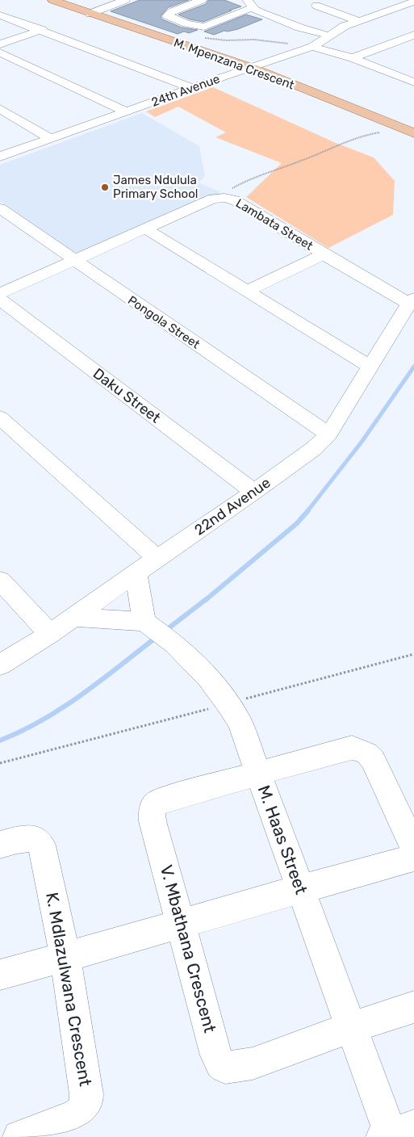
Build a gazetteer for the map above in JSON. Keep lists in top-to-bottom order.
{
  "streets": {
    "main road": ["M. Mpenzana Crescent"],
    "street": [
      "24th Avenue",
      "Lambata Street",
      "Pongola Street",
      "Daku Street",
      "22nd Avenue",
      "M. Haas Street",
      "V. Mbathana Crescent",
      "K. Mdlazulwana Crescent"
    ]
  },
  "crossings": [
    ["M. Mpenzana Crescent", "24th Avenue"],
    ["Lambata Street", "Pongola Street"],
    ["Lambata Street", "22nd Avenue"],
    ["Pongola Street", "22nd Avenue"],
    ["Daku Street", "22nd Avenue"],
    ["M. Haas Street", "V. Mbathana Crescent"]
  ],
  "places": ["James Ndulula Primary School"]
}
